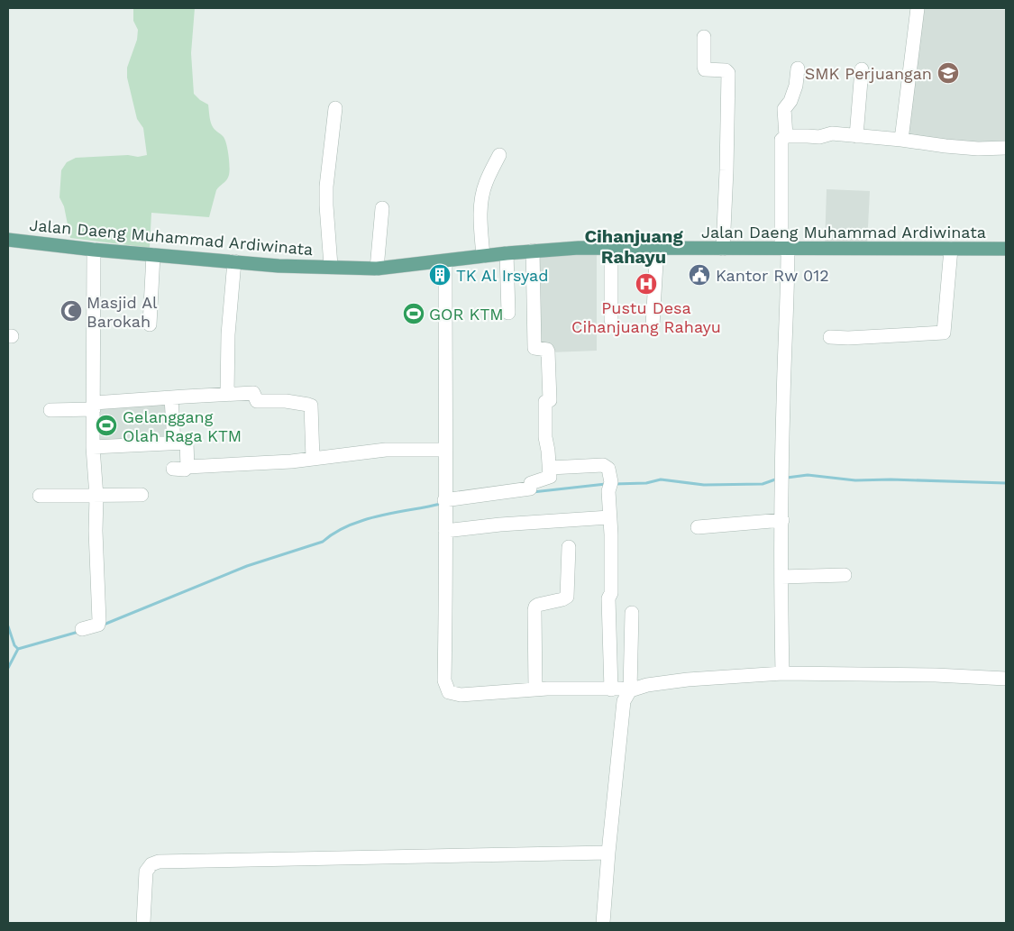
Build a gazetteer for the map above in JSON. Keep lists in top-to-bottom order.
{
  "streets": {
    "main road": ["Jalan Daeng Muhammad Ardiwinata"]
  },
  "districts": ["Cihanjuang Rahayu"],
  "places": {
    "school or university": ["SMK Perjuangan"],
    "building": ["TK Al Irsyad"],
    "public building": ["Kantor Rw 012"],
    "hospital": ["Pustu Desa Cihanjuang Rahayu"],
    "mosque": ["Masjid Al Barokah"],
    "sports": ["GOR KTM", "Gelanggang Olah Raga KTM"]
  }
}
